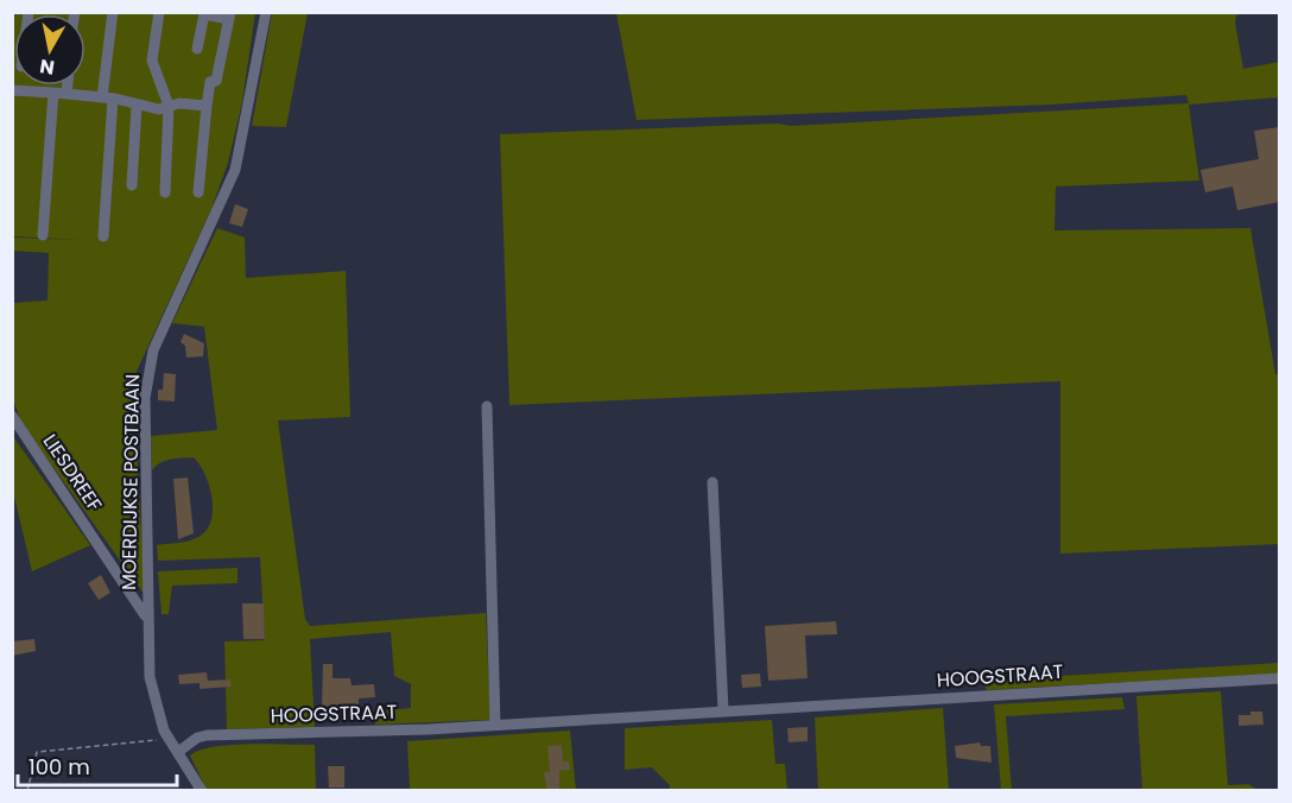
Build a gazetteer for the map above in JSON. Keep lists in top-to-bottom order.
{
  "streets": {
    "street": ["LIESDREEF", "MOERDIJKSE POSTBAAN", "HOOGSTRAAT"]
  },
  "crossings": [
    ["LIESDREEF", "MOERDIJKSE POSTBAAN"],
    ["MOERDIJKSE POSTBAAN", "HOOGSTRAAT"]
  ],
  "scale_bar": "100 m",
  "north": "bottom"
}
